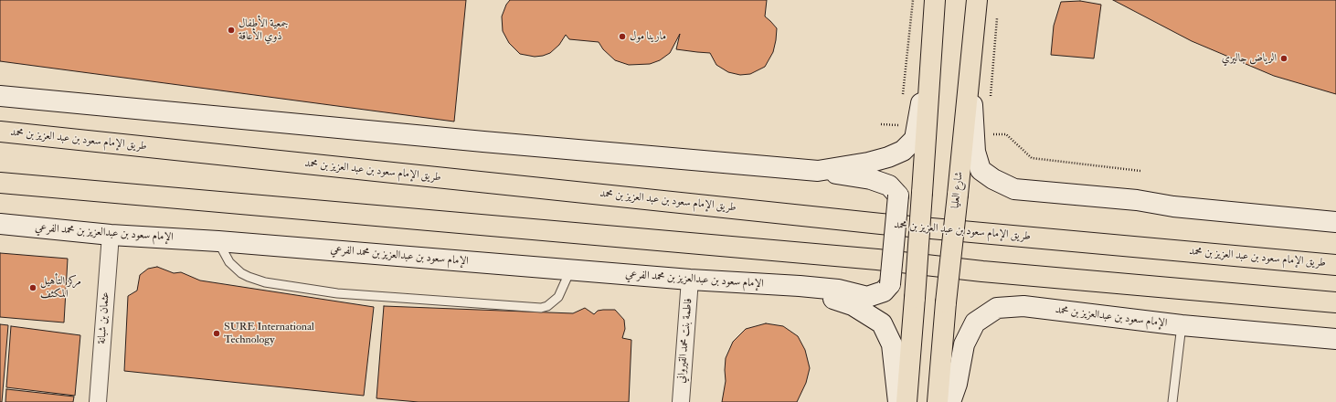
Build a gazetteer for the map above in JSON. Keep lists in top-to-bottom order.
{
  "streets": {
    "main road": ["طريق الإمام سعود بن عبد العزيز بن محمد", "شارع العليا"],
    "street": [
      "الإمام سعود بن عبدالعزيز بن محمد الفرعي",
      "الإمام سعود بن عبدالعزيز بن محمد",
      "عثمان بن شبانة",
      "فاطمة بنت محمد القيرواني"
    ]
  },
  "crossings": [
    ["الإمام سعود بن عبدالعزيز بن محمد الفرعي", "عثمان بن شبانة"],
    ["الإمام سعود بن عبدالعزيز بن محمد الفرعي", "فاطمة بنت محمد القيرواني"]
  ],
  "places": [
    "جمعية الأطفال ذوي الأعاقة",
    "مارينا مول",
    "الرياض جاليري",
    "مركز التأهيل المكثف",
    "SURE International Technology"
  ]
}
